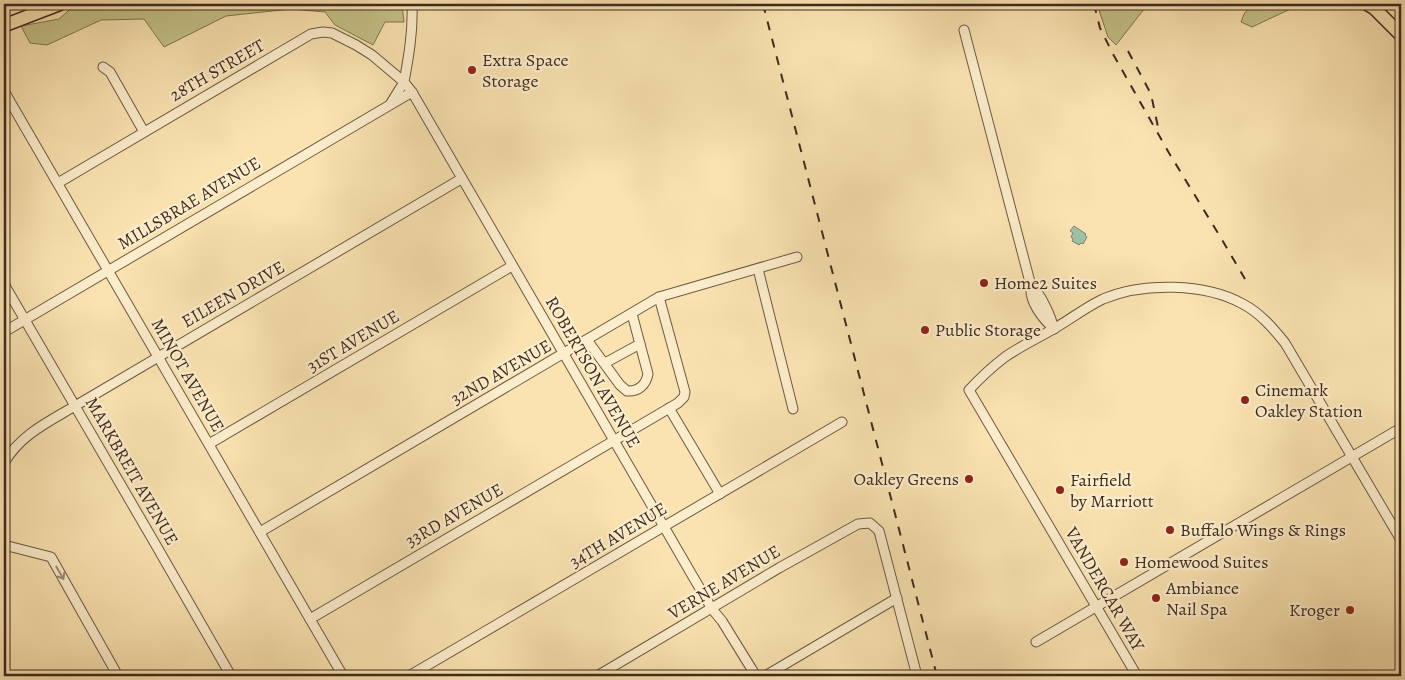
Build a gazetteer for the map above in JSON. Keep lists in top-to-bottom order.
{
  "streets": {
    "street": [
      "28TH STREET",
      "MILLSBRAE AVENUE",
      "EILEEN DRIVE",
      "31ST AVENUE",
      "32ND AVENUE",
      "ROBERTSON AVENUE",
      "MINOT AVENUE",
      "MARKBREIT AVENUE",
      "33RD AVENUE",
      "34TH AVENUE",
      "VERNE AVENUE",
      "VANDERCAR WAY"
    ]
  },
  "crossings": [
    ["28TH STREET", "ROBERTSON AVENUE"],
    ["28TH STREET", "MINOT AVENUE"],
    ["MILLSBRAE AVENUE", "ROBERTSON AVENUE"],
    ["MILLSBRAE AVENUE", "MINOT AVENUE"],
    ["MILLSBRAE AVENUE", "MARKBREIT AVENUE"],
    ["EILEEN DRIVE", "ROBERTSON AVENUE"],
    ["EILEEN DRIVE", "MINOT AVENUE"],
    ["EILEEN DRIVE", "MARKBREIT AVENUE"],
    ["31ST AVENUE", "ROBERTSON AVENUE"],
    ["31ST AVENUE", "MINOT AVENUE"],
    ["32ND AVENUE", "ROBERTSON AVENUE"],
    ["32ND AVENUE", "MINOT AVENUE"],
    ["32ND AVENUE", "33RD AVENUE"],
    ["ROBERTSON AVENUE", "33RD AVENUE"],
    ["ROBERTSON AVENUE", "34TH AVENUE"],
    ["ROBERTSON AVENUE", "VERNE AVENUE"],
    ["MINOT AVENUE", "33RD AVENUE"]
  ],
  "places": [
    "Extra Space Storage",
    "Home2 Suites",
    "Public Storage",
    "Cinemark Oakley Station",
    "Oakley Greens",
    "Fairfield by Marriott",
    "Buffalo Wings & Rings",
    "Homewood Suites",
    "Ambiance Nail Spa",
    "Kroger"
  ]
}
